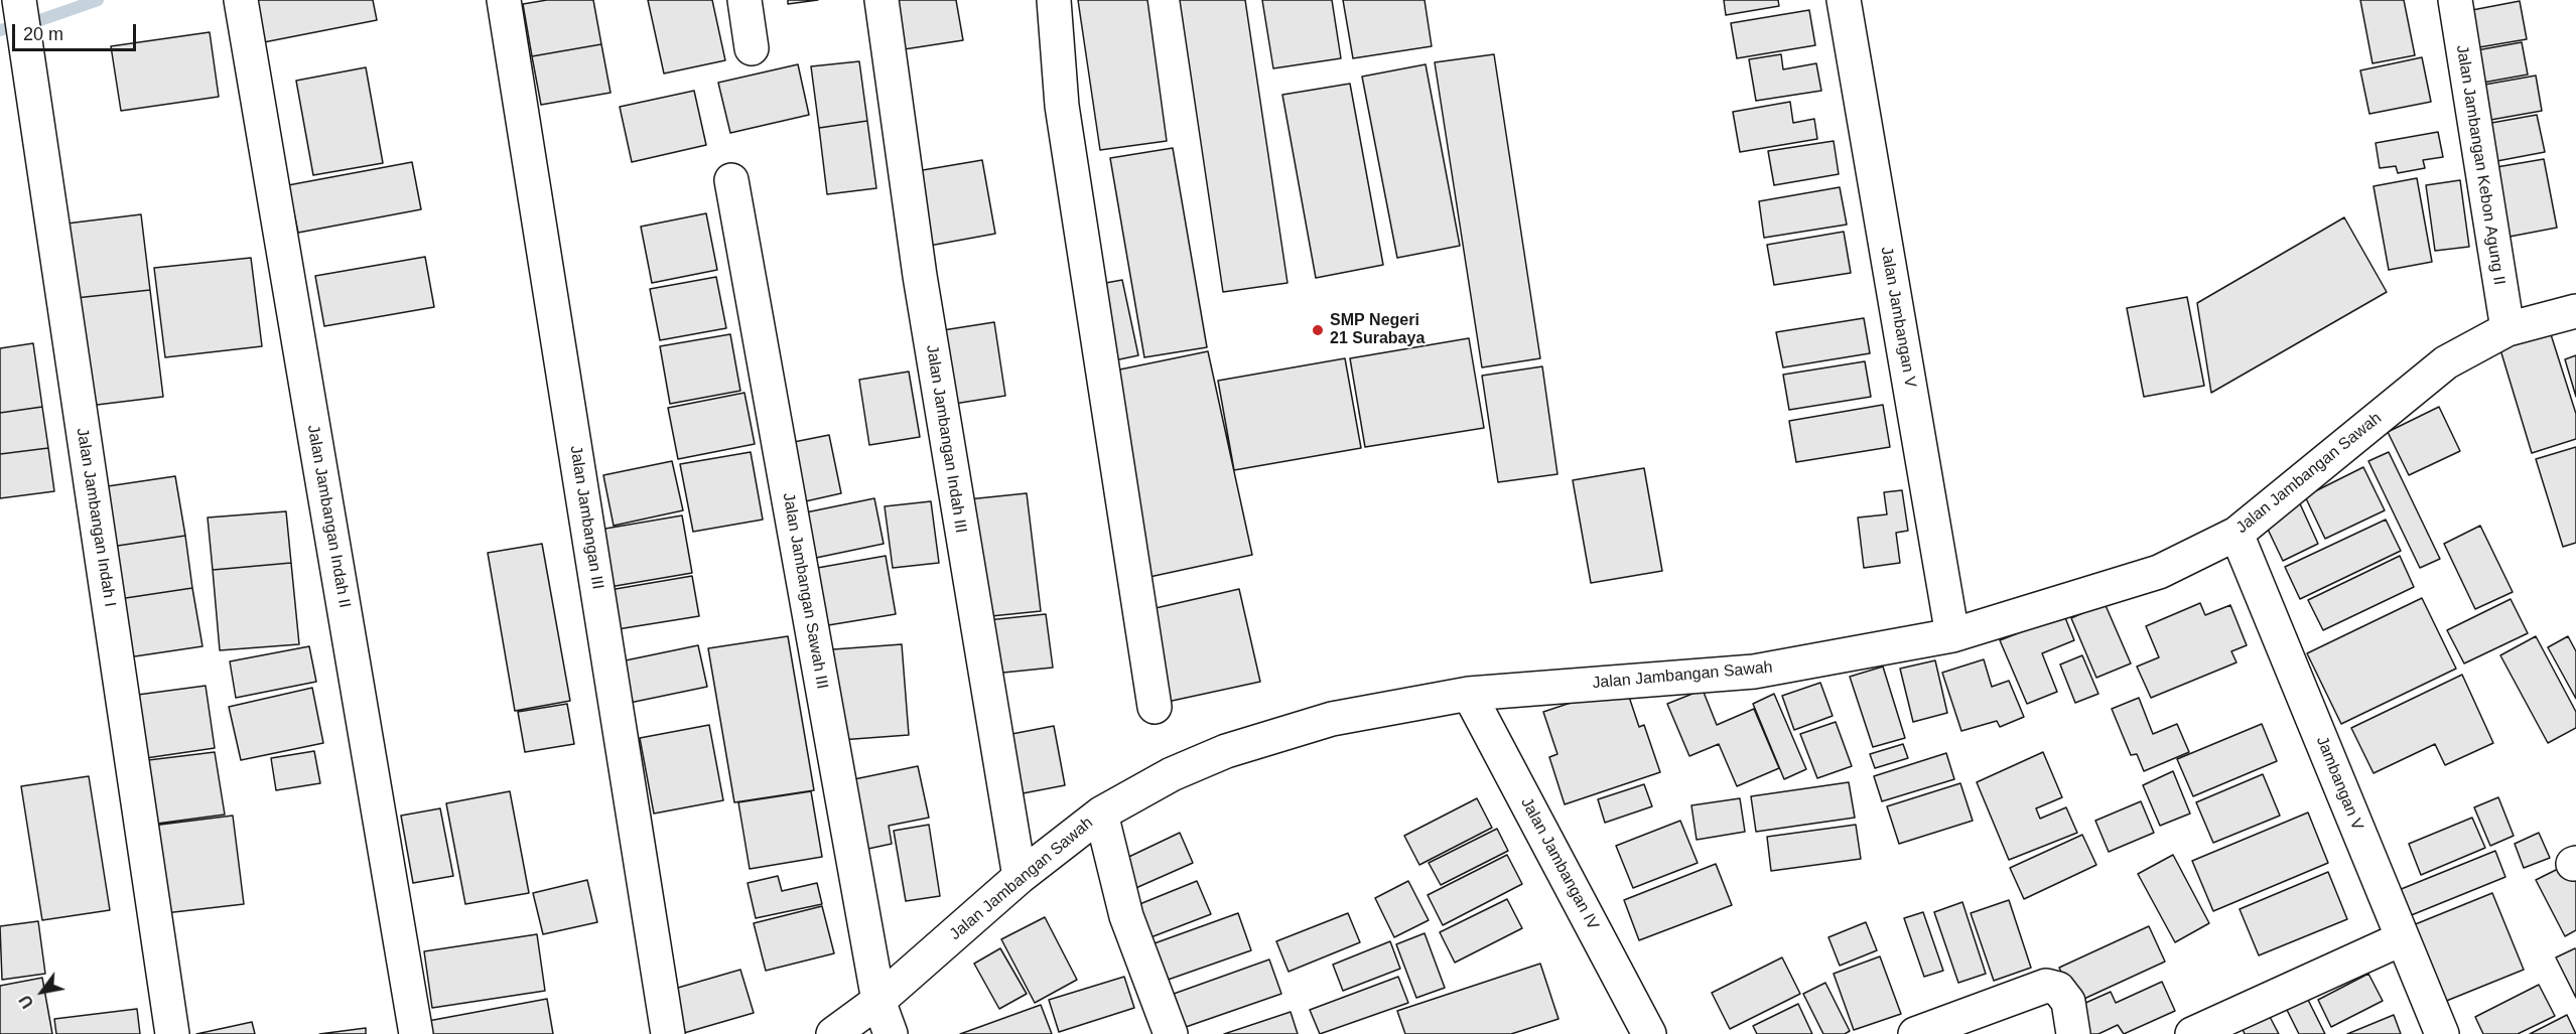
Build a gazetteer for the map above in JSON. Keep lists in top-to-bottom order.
{
  "streets": {
    "street": [
      "Jalan Jambangan Kebon Agung II",
      "Jalan Jambangan V",
      "Jalan Jambangan Indah III",
      "Jalan Jambangan Sawah",
      "Jalan Jambangan Indah II",
      "Jalan Jambangan Indah I",
      "Jalan Jambangan III",
      "Jalan Jambangan Sawah III",
      "Jambangan V",
      "Jalan Jambangan IV"
    ]
  },
  "crossings": [
    ["Jalan Jambangan Kebon Agung II", "Jalan Jambangan Sawah"],
    ["Jalan Jambangan V", "Jalan Jambangan Sawah"],
    ["Jalan Jambangan Indah III", "Jalan Jambangan Sawah"],
    ["Jalan Jambangan Sawah", "Jalan Jambangan Sawah III"],
    ["Jalan Jambangan Sawah", "Jambangan V"],
    ["Jalan Jambangan Sawah", "Jalan Jambangan IV"]
  ],
  "places": ["SMP Negeri 21 Surabaya"],
  "scale_bar": "20 m",
  "north": "bottom left"
}
